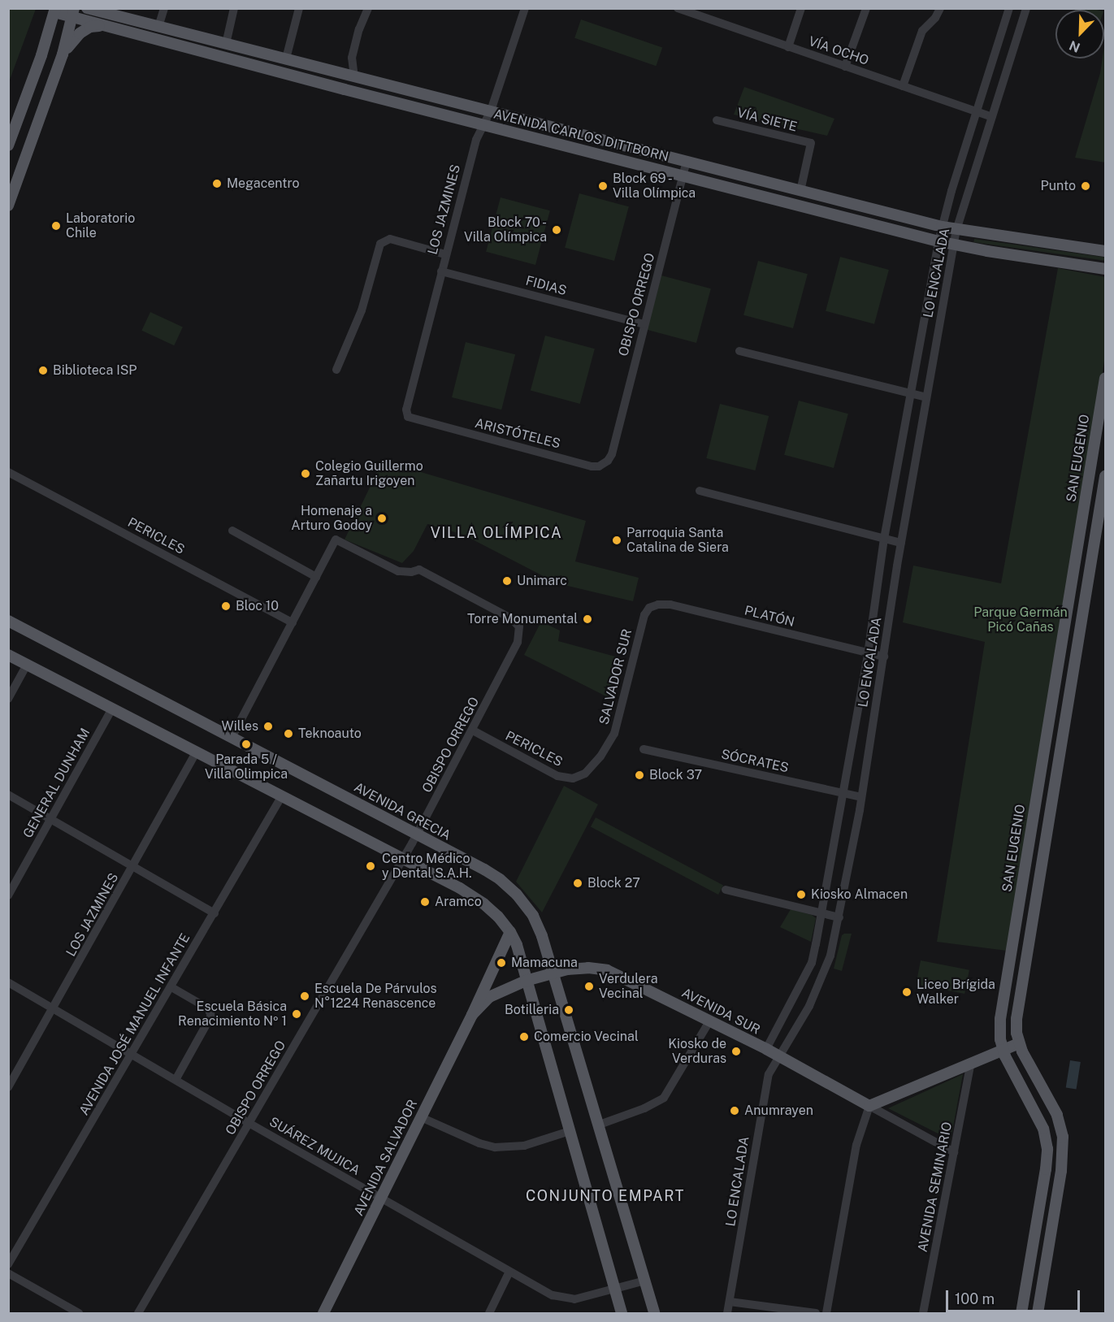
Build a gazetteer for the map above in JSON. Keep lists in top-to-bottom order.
{
  "streets": {
    "main road": [
      "AVENIDA CARLOS DITTBORN",
      "SAN EUGENIO",
      "AVENIDA GRECIA",
      "AVENIDA SUR",
      "AVENIDA SALVADOR"
    ],
    "street": [
      "VÍA OCHO",
      "VÍA SIETE",
      "LOS JAZMINES",
      "LO ENCALADA",
      "FIDIAS",
      "OBISPO ORREGO",
      "ARISTÓTELES",
      "PERICLES",
      "PLATÓN",
      "SALVADOR SUR",
      "SÓCRATES",
      "GENERAL DUNHAM",
      "AVENIDA JOSÉ MANUEL INFANTE",
      "SUÁREZ MUJICA",
      "AVENIDA SEMINARIO"
    ]
  },
  "crossings": [
    ["VÍA OCHO", "LO ENCALADA"],
    ["VÍA SIETE", "AVENIDA CARLOS DITTBORN"],
    ["AVENIDA CARLOS DITTBORN", "LOS JAZMINES"],
    ["AVENIDA CARLOS DITTBORN", "LO ENCALADA"],
    ["AVENIDA CARLOS DITTBORN", "OBISPO ORREGO"],
    ["LOS JAZMINES", "FIDIAS"],
    ["LOS JAZMINES", "ARISTÓTELES"],
    ["LOS JAZMINES", "SUÁREZ MUJICA"],
    ["LO ENCALADA", "PLATÓN"],
    ["LO ENCALADA", "SÓCRATES"],
    ["LO ENCALADA", "AVENIDA SUR"],
    ["FIDIAS", "OBISPO ORREGO"],
    ["OBISPO ORREGO", "ARISTÓTELES"],
    ["OBISPO ORREGO", "PERICLES"],
    ["OBISPO ORREGO", "AVENIDA GRECIA"],
    ["OBISPO ORREGO", "SUÁREZ MUJICA"],
    ["PERICLES", "SALVADOR SUR"],
    ["PLATÓN", "SALVADOR SUR"],
    ["AVENIDA GRECIA", "AVENIDA SUR"],
    ["AVENIDA GRECIA", "SUÁREZ MUJICA"],
    ["AVENIDA GRECIA", "AVENIDA SALVADOR"],
    ["AVENIDA SUR", "AVENIDA SALVADOR"],
    ["AVENIDA SUR", "AVENIDA SEMINARIO"],
    ["AVENIDA JOSÉ MANUEL INFANTE", "SUÁREZ MUJICA"],
    ["SUÁREZ MUJICA", "AVENIDA SALVADOR"]
  ],
  "districts": ["VILLA OLÍMPICA", "CONJUNTO EMPART"],
  "parks": ["Parque Germán Picó Cañas"],
  "places": [
    "Megacentro",
    "Block 69 - Villa Olímpica",
    "Punto",
    "Laboratorio Chile",
    "Block 70 - Villa Olímpica",
    "Biblioteca ISP",
    "Colegio Guillermo Zañartu Irigoyen",
    "Homenaje a Arturo Godoy",
    "Parroquia Santa Catalina de Siera",
    "Unimarc",
    "Bloc 10",
    "Torre Monumental",
    "Willes",
    "Teknoauto",
    "Parada 5 / Villa Olimpica",
    "Block 37",
    "Centro Médico y Dental S.A.H.",
    "Block 27",
    "Kiosko Almacen",
    "Aramco",
    "Mamacuna",
    "Verdulera Vecinal",
    "Liceo Brígida Walker",
    "Escuela De Párvulos N°1224 Renascence",
    "Botilleria",
    "Escuela Básica Renacimiento Nº 1",
    "Comercio Vecinal",
    "Kiosko de Verduras",
    "Anumrayen"
  ],
  "scale_bar": "100 m",
  "north": "bottom left"
}
